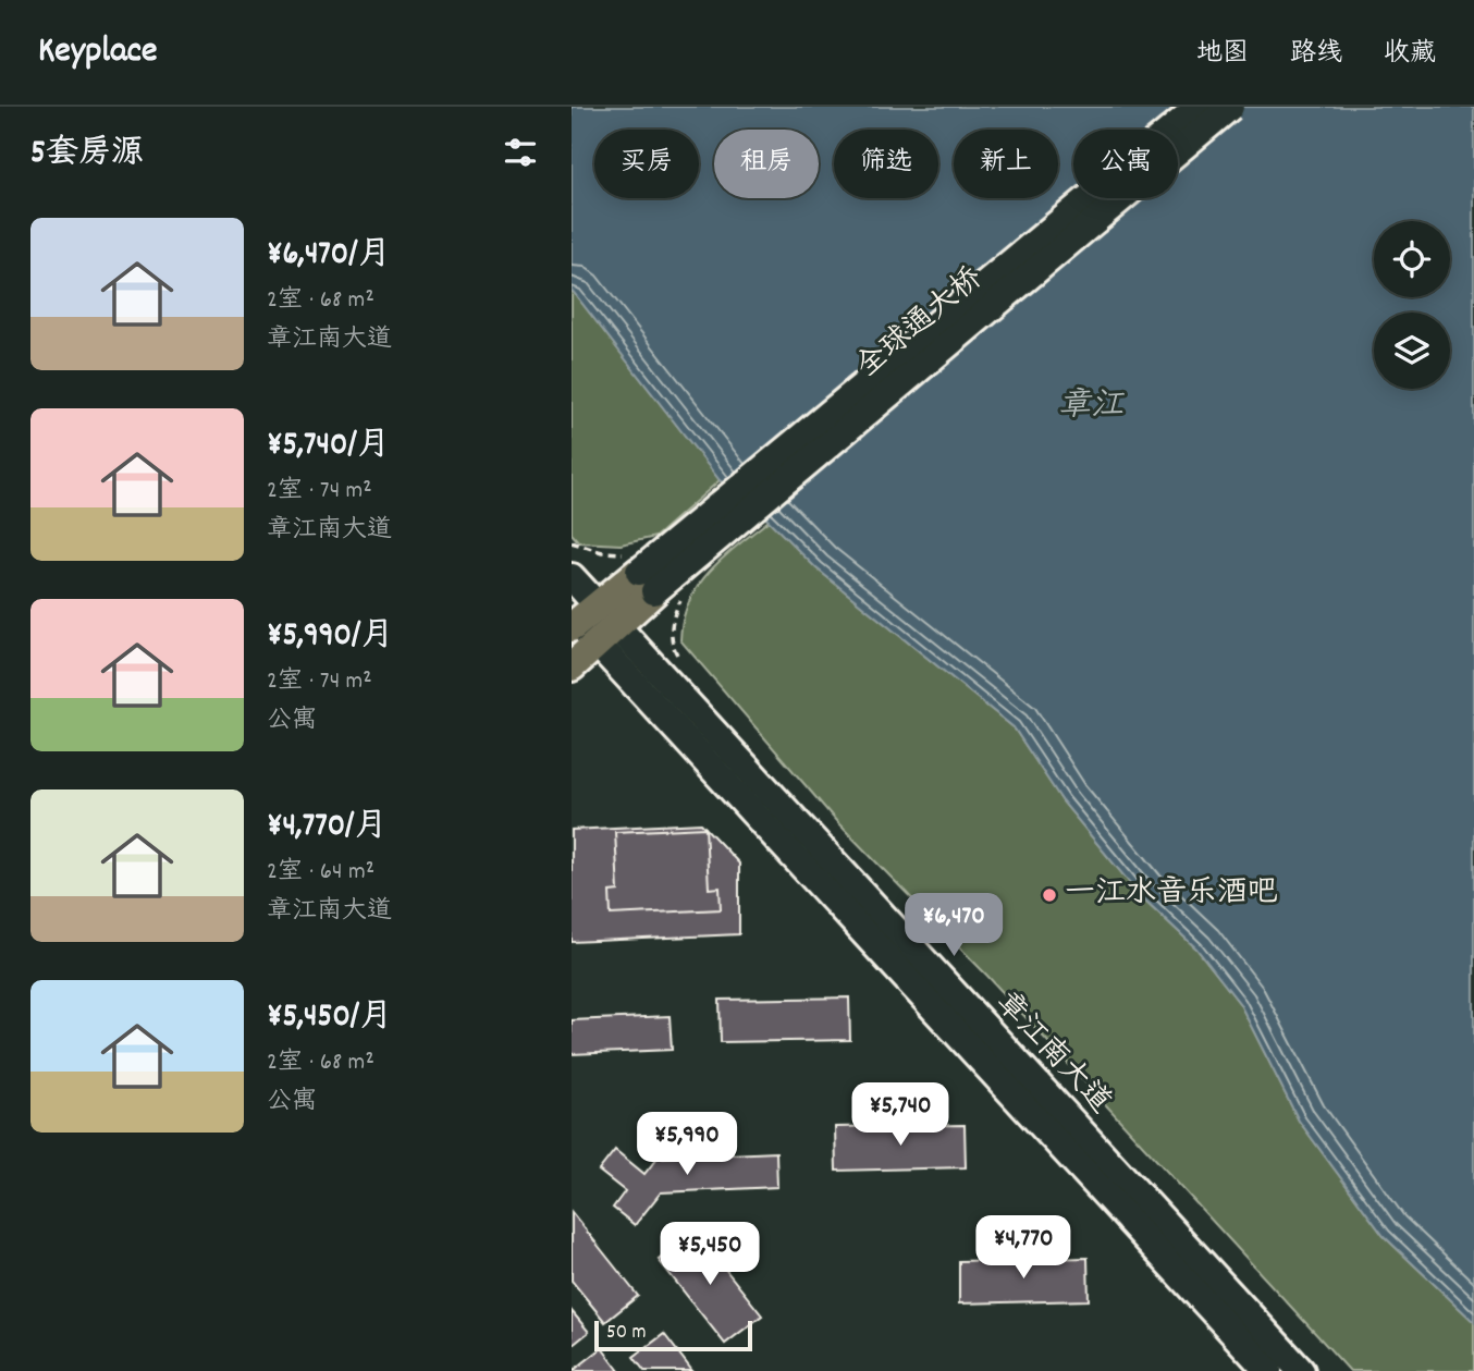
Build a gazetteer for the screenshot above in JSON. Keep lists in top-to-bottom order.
{
  "streets": {
    "main road": ["全球通大桥", "章江南大道"]
  },
  "water": ["章江"],
  "places": ["一江水音乐酒吧"],
  "scale_bar": "50 m",
  "page": {
    "header": "Keyplace",
    "nav": ["地图", "路线", "收藏"],
    "heading": "5套房源",
    "chip": [
      "买房",
      "租房",
      "筛选",
      "新上",
      "公寓"
    ],
    "list": [
      {
        "name": "¥6,470/月",
        "note": "2室 · 68 m² · 章江南大道"
      },
      {
        "name": "¥5,740/月",
        "note": "2室 · 74 m² · 章江南大道"
      },
      {
        "name": "¥5,990/月",
        "note": "2室 · 74 m² · 公寓"
      },
      {
        "name": "¥4,770/月",
        "note": "2室 · 64 m² · 章江南大道"
      },
      {
        "name": "¥5,450/月",
        "note": "2室 · 68 m² · 公寓"
      }
    ],
    "price": [
      "¥6,470",
      "¥5,740",
      "¥5,990",
      "¥4,770",
      "¥5,450"
    ],
    "scale": "50 m"
  }
}
